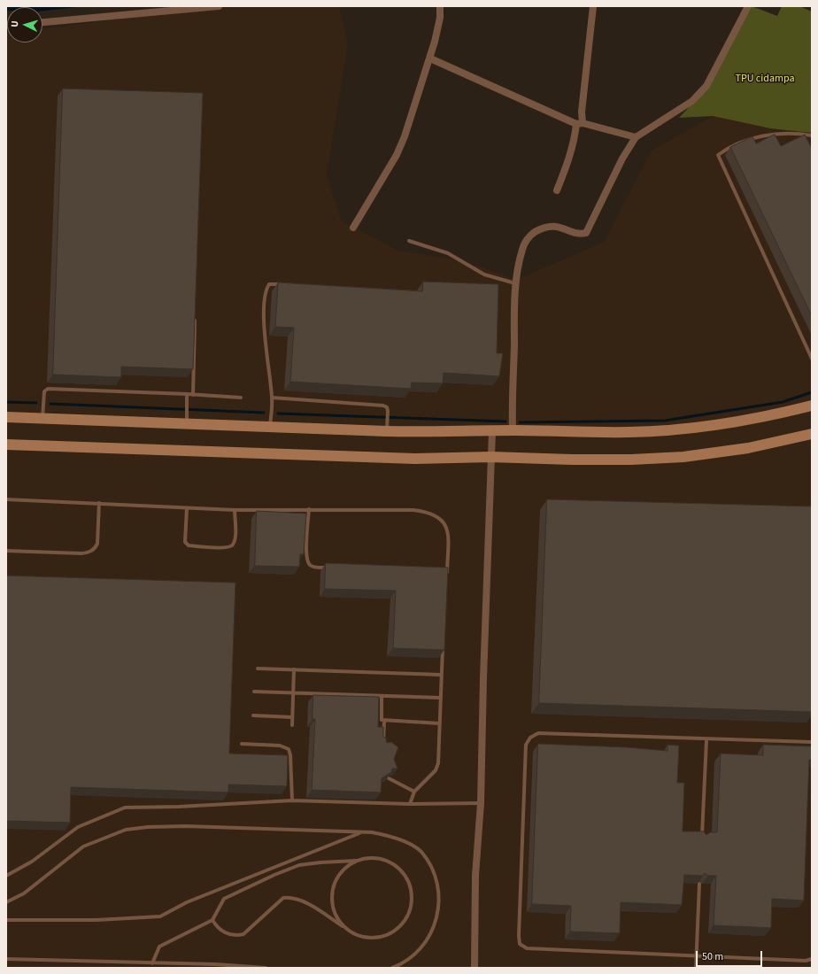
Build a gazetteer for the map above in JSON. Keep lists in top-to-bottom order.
{
  "parks": ["TPU cidampa"],
  "scale_bar": "50 m",
  "north": "left"
}
